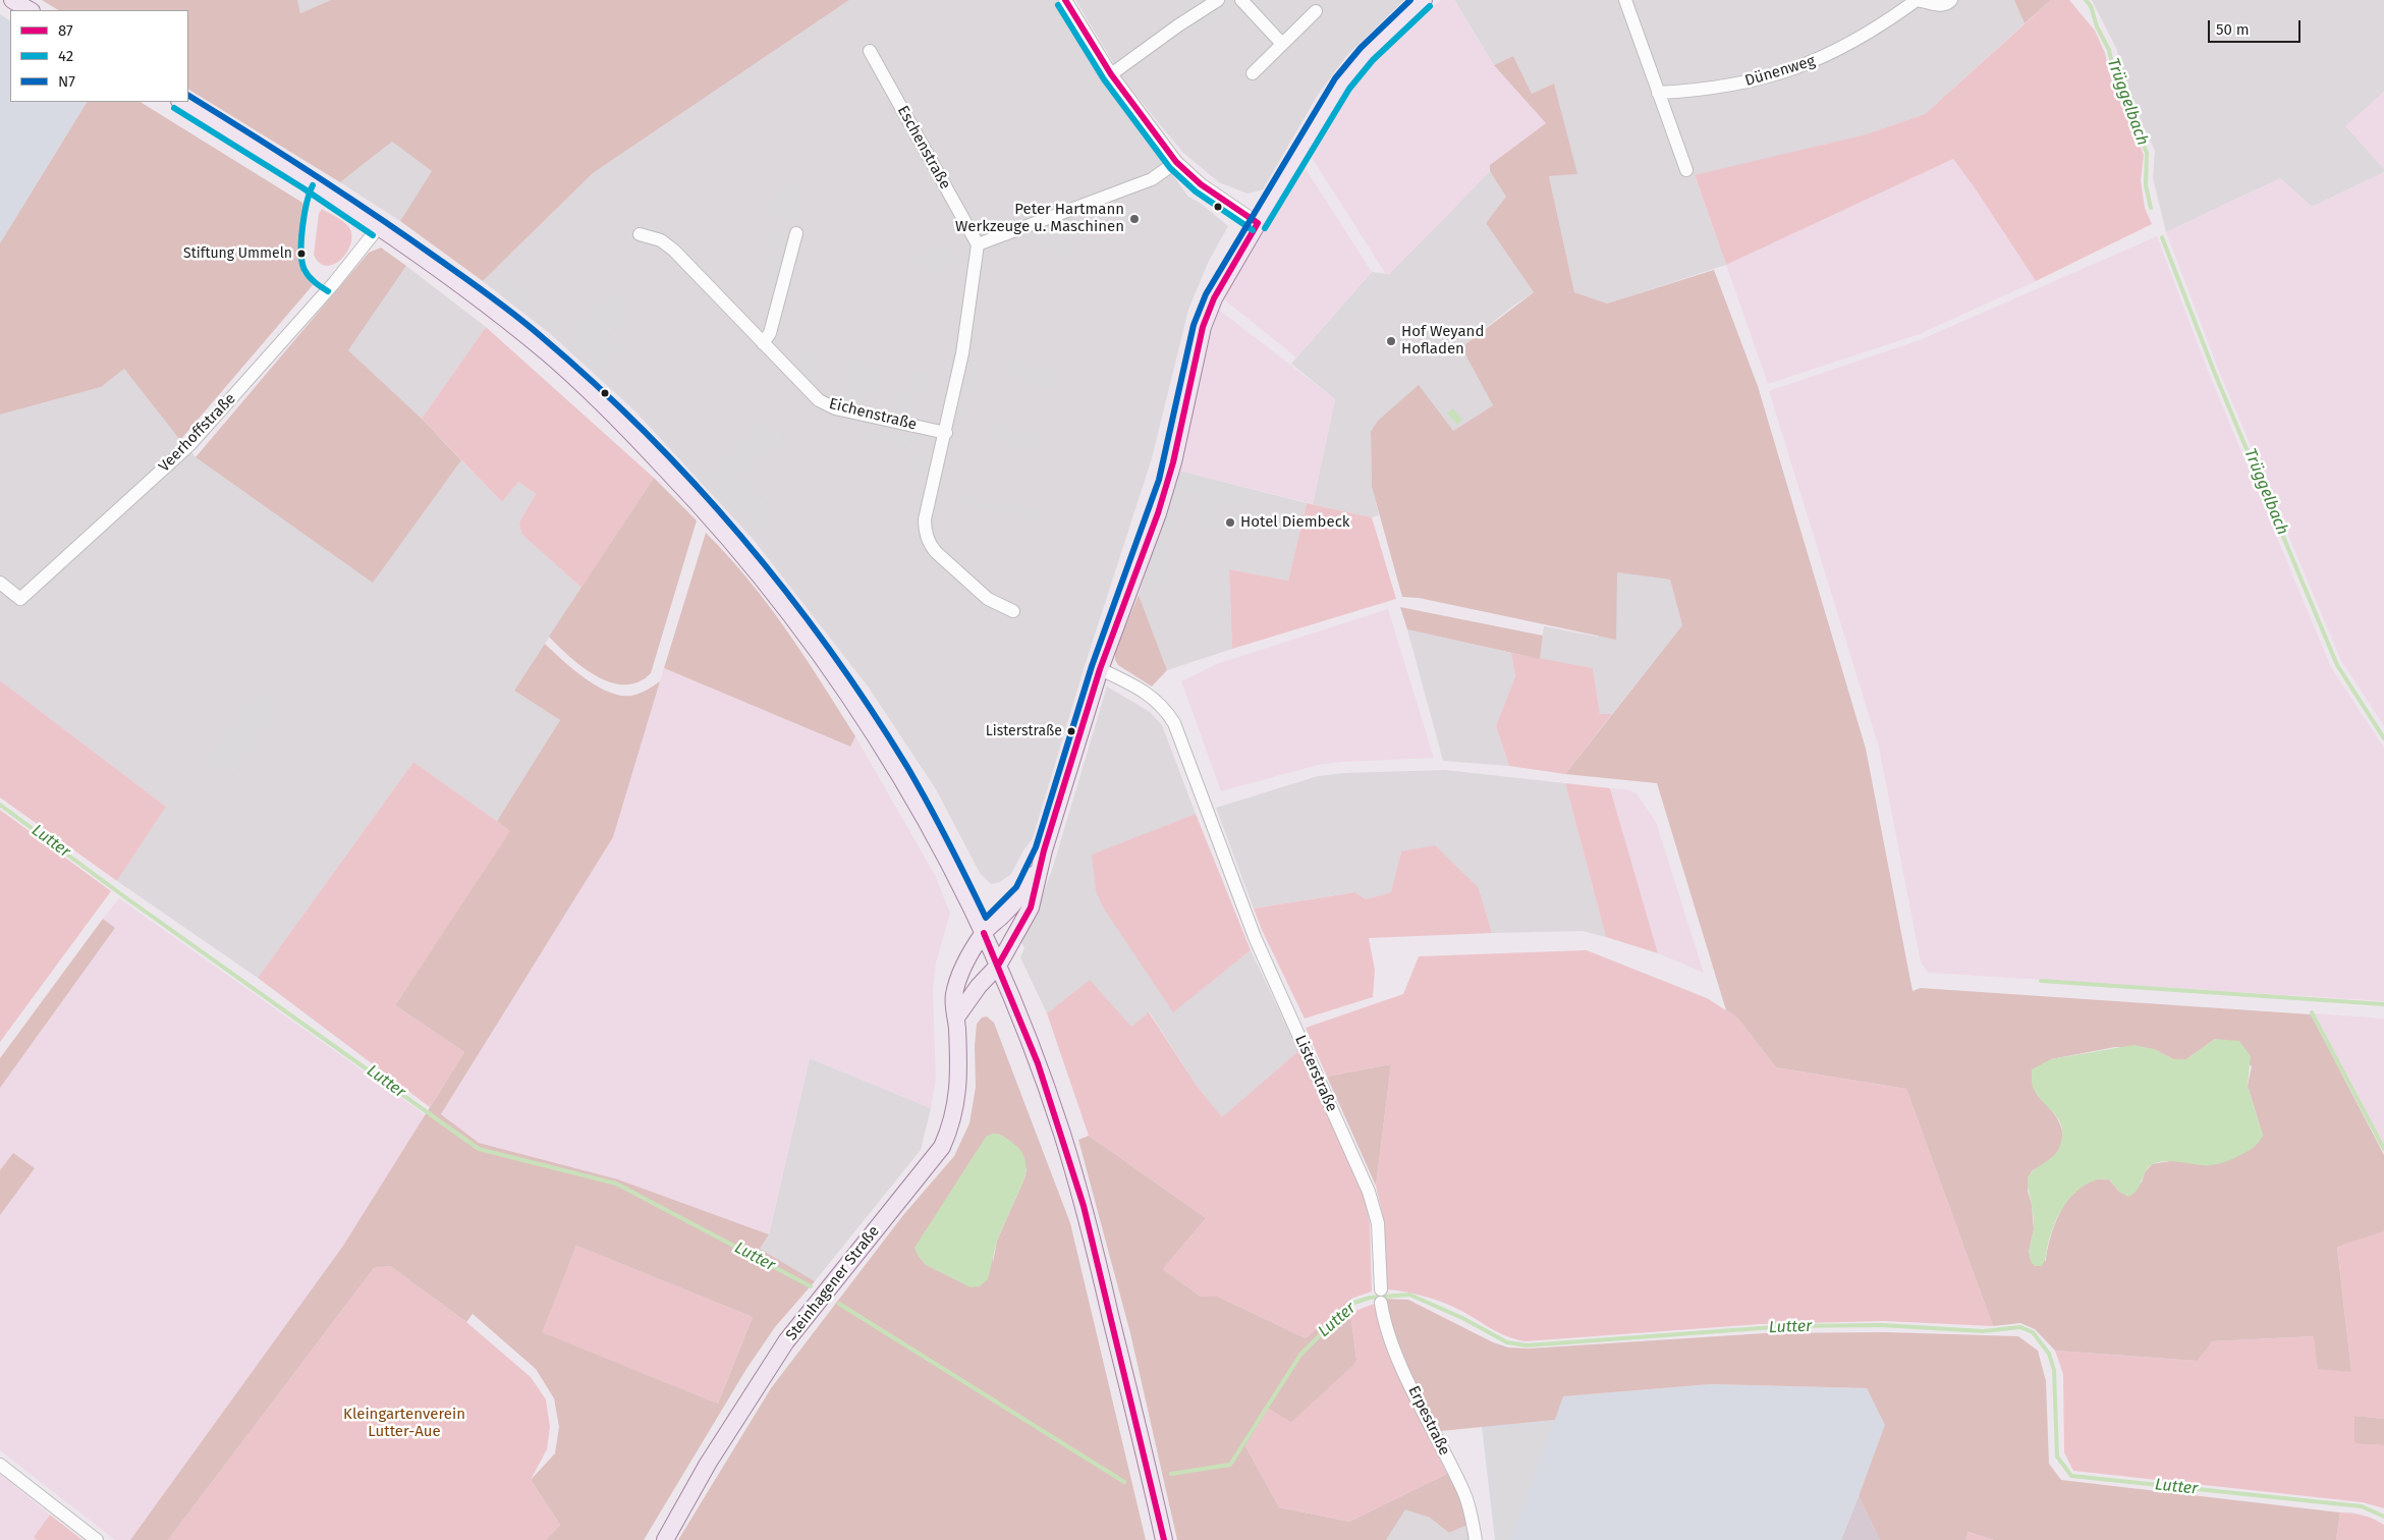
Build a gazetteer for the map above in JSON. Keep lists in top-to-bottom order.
{
  "streets": {
    "main road": ["Steinhagener Straße"],
    "street": [
      "Dünenweg",
      "Eschenstraße",
      "Eichenstraße",
      "Veerhoffstraße",
      "Listerstraße",
      "Erpestraße"
    ]
  },
  "crossings": [
    ["Listerstraße", "Steinhagener Straße"]
  ],
  "water": ["Trüggelbach", "Lutter"],
  "parks": ["Kleingartenverein Lutter-Aue"],
  "places": [
    "Peter Hartmann Werkzeuge u. Maschinen",
    "Stiftung Ummeln",
    "Hof Weyand Hofladen",
    "Hotel Diembeck",
    "Listerstraße"
  ],
  "lines": ["transit line 87", "transit line N7", "transit line 42"],
  "legend": ["87", "42", "N7"],
  "scale_bar": "50 m"
}
